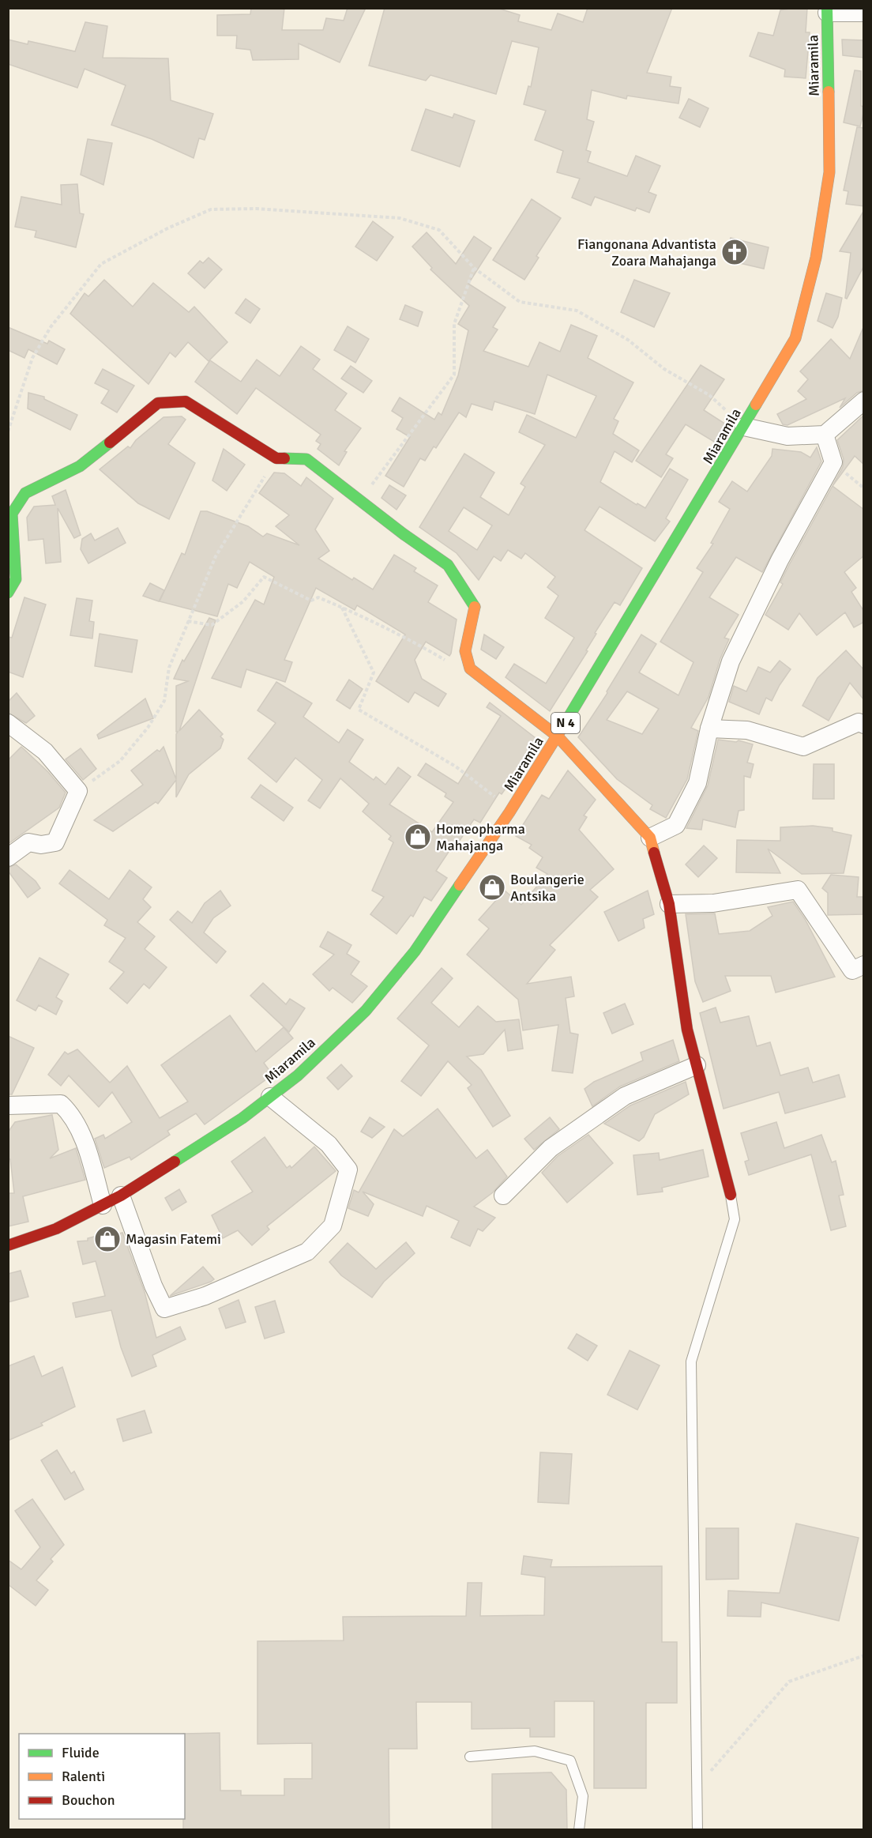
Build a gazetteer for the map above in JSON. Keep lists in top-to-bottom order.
{
  "streets": {
    "main road": ["Miaramila", "N 4"]
  },
  "places": {
    "church": ["Fiangonana Advantista Zoara Mahajanga"],
    "shop": ["Homeopharma Mahajanga", "Boulangerie Antsika", "Magasin Fatemi"]
  },
  "legend": ["Fluide", "Ralenti", "Bouchon"]
}
